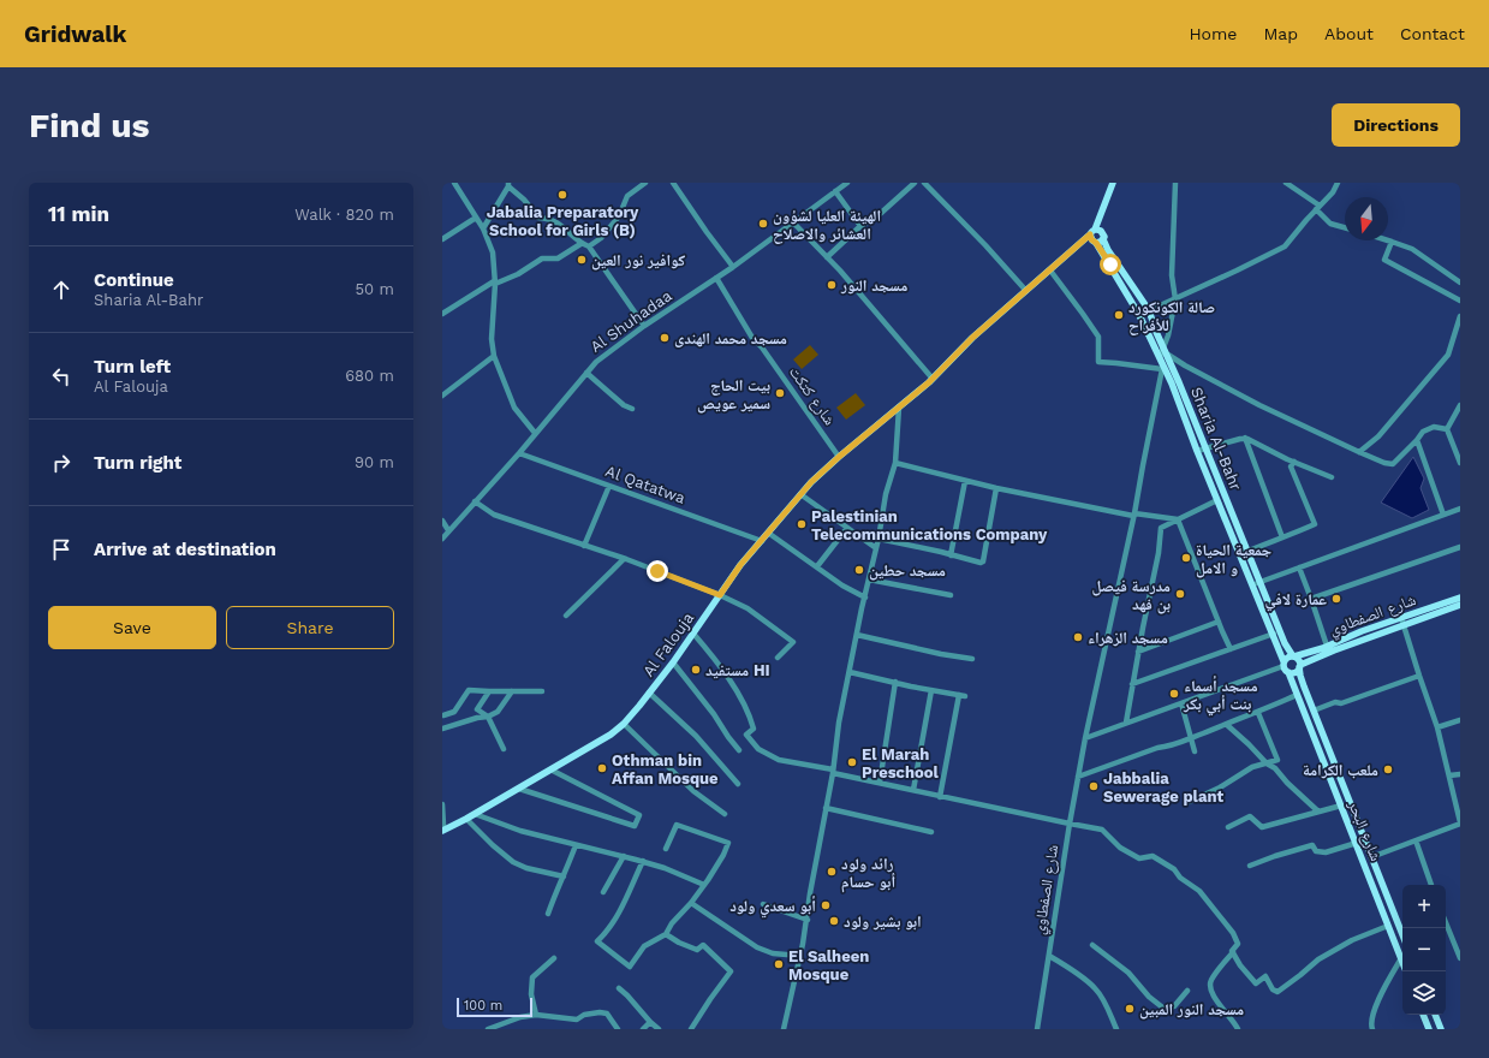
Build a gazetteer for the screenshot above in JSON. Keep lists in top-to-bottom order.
{
  "streets": {
    "main road": [
      "Sharia Al-Bahr",
      "شارع الصفطاوي",
      "Al Falouja",
      "شارع البحر"
    ],
    "street": ["Al Shuhadaa", "شارع كتكت", "Al Qatatwa"]
  },
  "crossings": [
    ["Al Shuhadaa", "شارع كتكت"],
    ["Al Shuhadaa", "Al Qatatwa"],
    ["شارع كتكت", "Al Falouja"],
    ["Sharia Al-Bahr", "شارع الصفطاوي"],
    ["Sharia Al-Bahr", "Al Falouja"],
    ["Sharia Al-Bahr", "شارع البحر"],
    ["Al Qatatwa", "Al Falouja"],
    ["شارع الصفطاوي", "شارع البحر"]
  ],
  "places": [
    "Jabalia Preparatory School for Girls (B)",
    "الهيئة العليا لشؤون العشائر والاصلاح",
    "كوافير نور العين",
    "مسجد النور",
    "صالة الكونكورد للأفراح",
    "مسجد محمد الهندى",
    "بيت الحاج سمير عويص",
    "Palestinian Telecommunications Company",
    "جمعية الحياة و الامل",
    "مسجد حطين",
    "مدرسة فيصل بن فهد",
    "عمارة لافي",
    "مسجد الزهراء",
    "مستفيد HI",
    "مسجد أسماء بنت أبي بكر",
    "El Marah Preschool",
    "Othman bin Affan Mosque",
    "ملعب الكرامة",
    "Jabbalia Sewerage plant",
    "رائد ولود أبو حسام",
    "أبو سعدي ولود",
    "ابو بشير ولود",
    "El Salheen Mosque",
    "مسجد النور المبين"
  ],
  "scale_bar": "100 m",
  "north": "bottom",
  "page": {
    "header": "Gridwalk",
    "nav": [
      "Home",
      "Map",
      "About",
      "Contact"
    ],
    "buttons": [
      "Directions",
      ["Save", "Share"]
    ],
    "title": "Find us",
    "heading": ["11 min", "Walk · 820 m"],
    "list": [
      ["Continue", "Sharia Al-Bahr", "50 m"],
      ["Turn left", "Al Falouja", "680 m"],
      ["Turn right", "90 m"],
      "Arrive at destination"
    ],
    "map_buttons": ["+", "−"],
    "scale": "100 m"
  }
}
